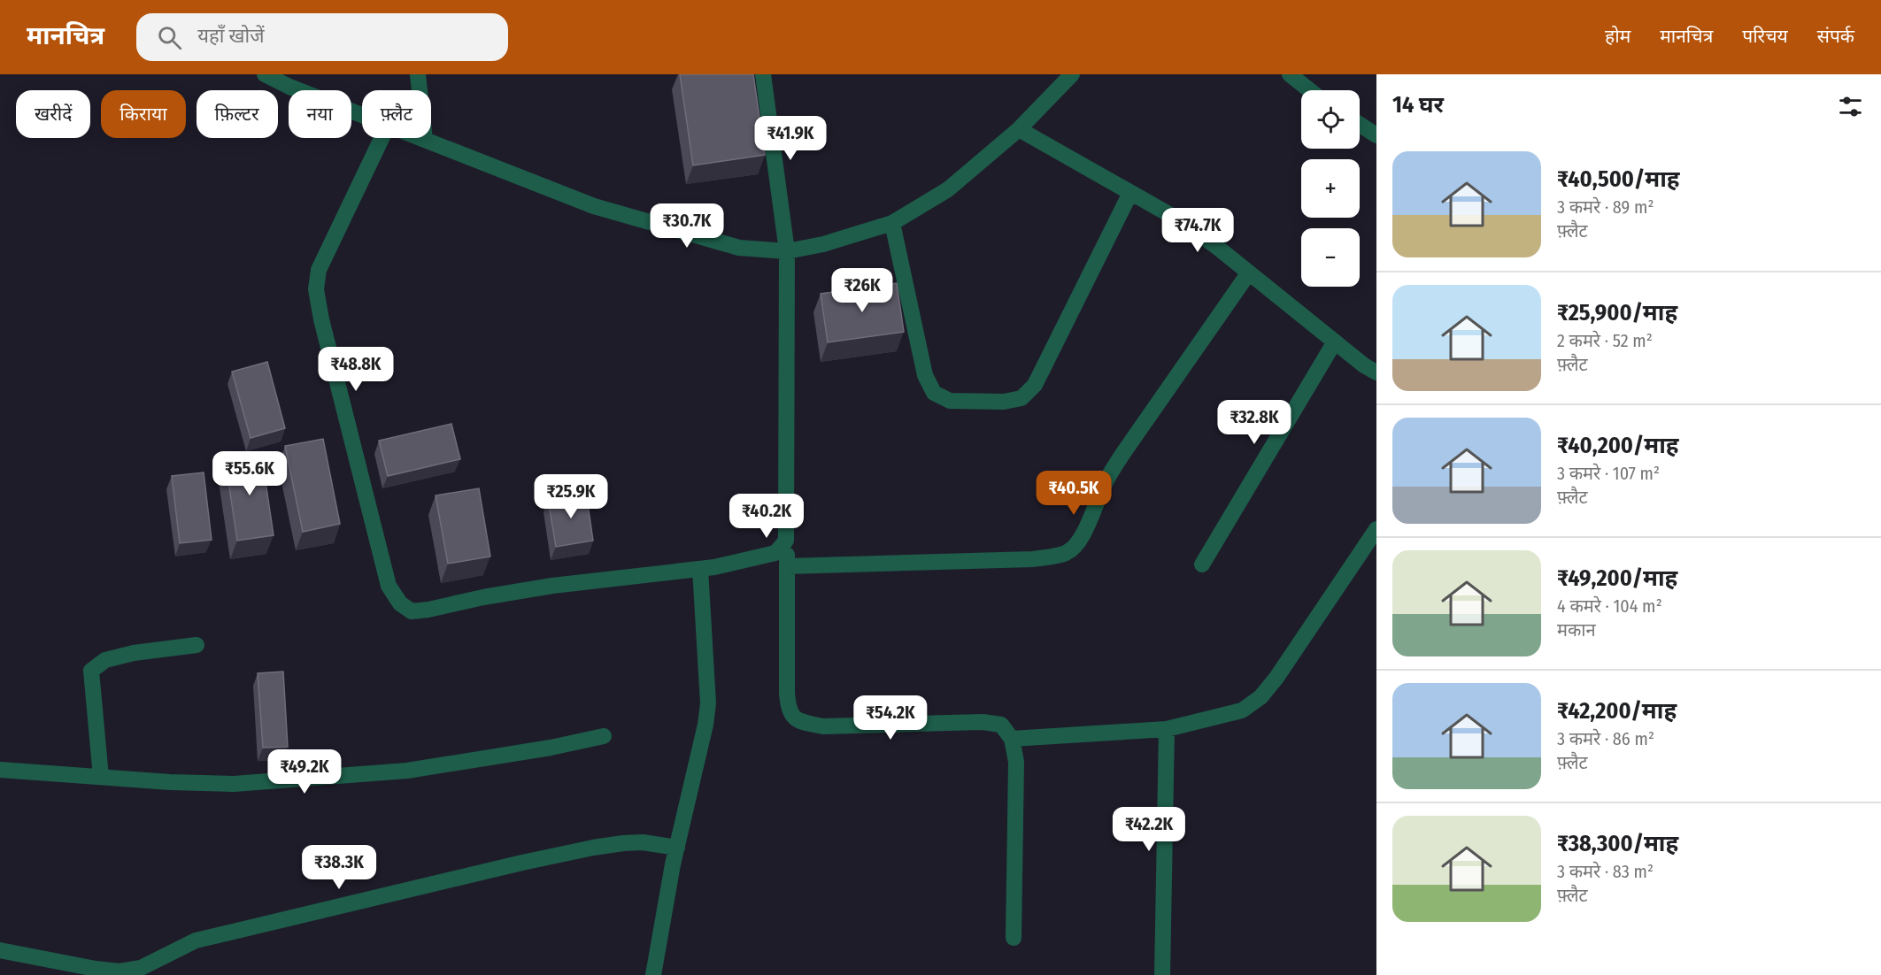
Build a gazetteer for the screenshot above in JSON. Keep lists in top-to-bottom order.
{
  "page": {
    "header": "मानचित्र",
    "search": "यहाँ खोजें",
    "nav": [
      "होम",
      "मानचित्र",
      "परिचय",
      "संपर्क"
    ],
    "heading": "14 घर",
    "map_buttons": ["+", "−"],
    "chip": [
      "खरीदें",
      "किराया",
      "फ़िल्टर",
      "नया",
      "फ़्लैट"
    ],
    "price": [
      "₹41.9K",
      "₹30.7K",
      "₹74.7K",
      "₹26K",
      "₹48.8K",
      "₹32.8K",
      "₹55.6K",
      "₹40.5K",
      "₹25.9K",
      "₹40.2K",
      "₹54.2K",
      "₹49.2K",
      "₹42.2K",
      "₹38.3K"
    ],
    "list": [
      {
        "name": "₹40,500/माह",
        "note": "3 कमरे · 89 m² · फ़्लैट"
      },
      {
        "name": "₹25,900/माह",
        "note": "2 कमरे · 52 m² · फ़्लैट"
      },
      {
        "name": "₹40,200/माह",
        "note": "3 कमरे · 107 m² · फ़्लैट"
      },
      {
        "name": "₹49,200/माह",
        "note": "4 कमरे · 104 m² · मकान"
      },
      {
        "name": "₹42,200/माह",
        "note": "3 कमरे · 86 m² · फ़्लैट"
      },
      {
        "name": "₹38,300/माह",
        "note": "3 कमरे · 83 m² · फ़्लैट"
      }
    ]
  }
}
